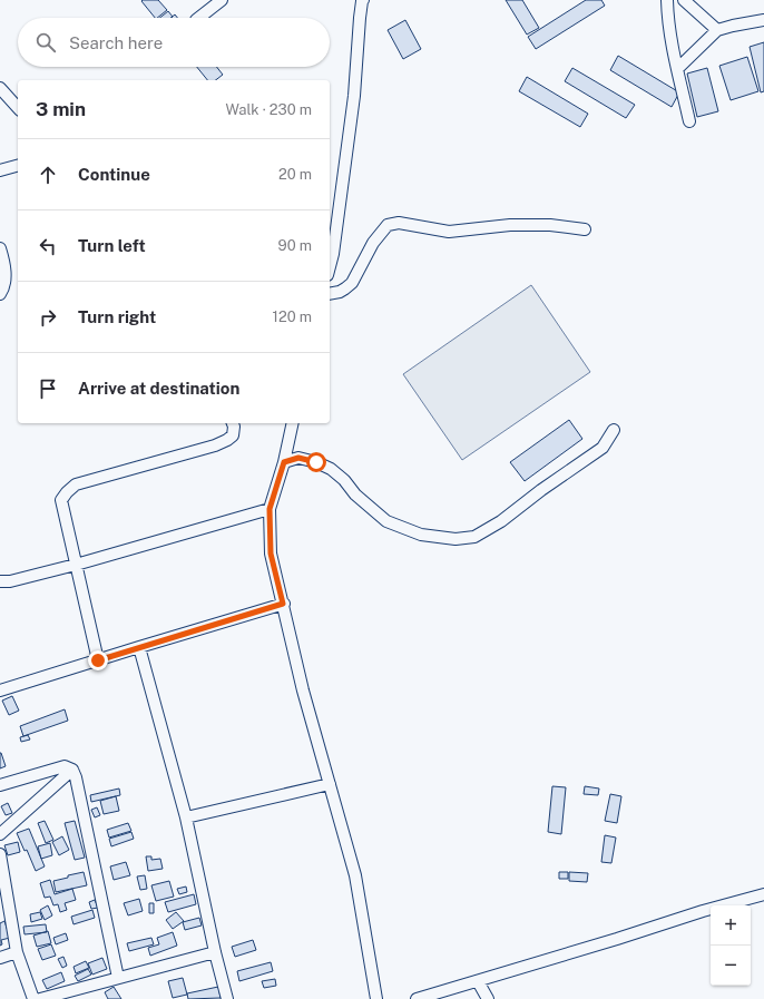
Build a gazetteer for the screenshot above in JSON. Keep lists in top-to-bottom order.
{
  "page": {
    "search": "Search here",
    "heading": ["3 min", "Walk · 230 m"],
    "list": [
      ["Continue", "20 m"],
      ["Turn left", "90 m"],
      ["Turn right", "120 m"],
      "Arrive at destination"
    ],
    "map_buttons": ["+", "−"]
  }
}
